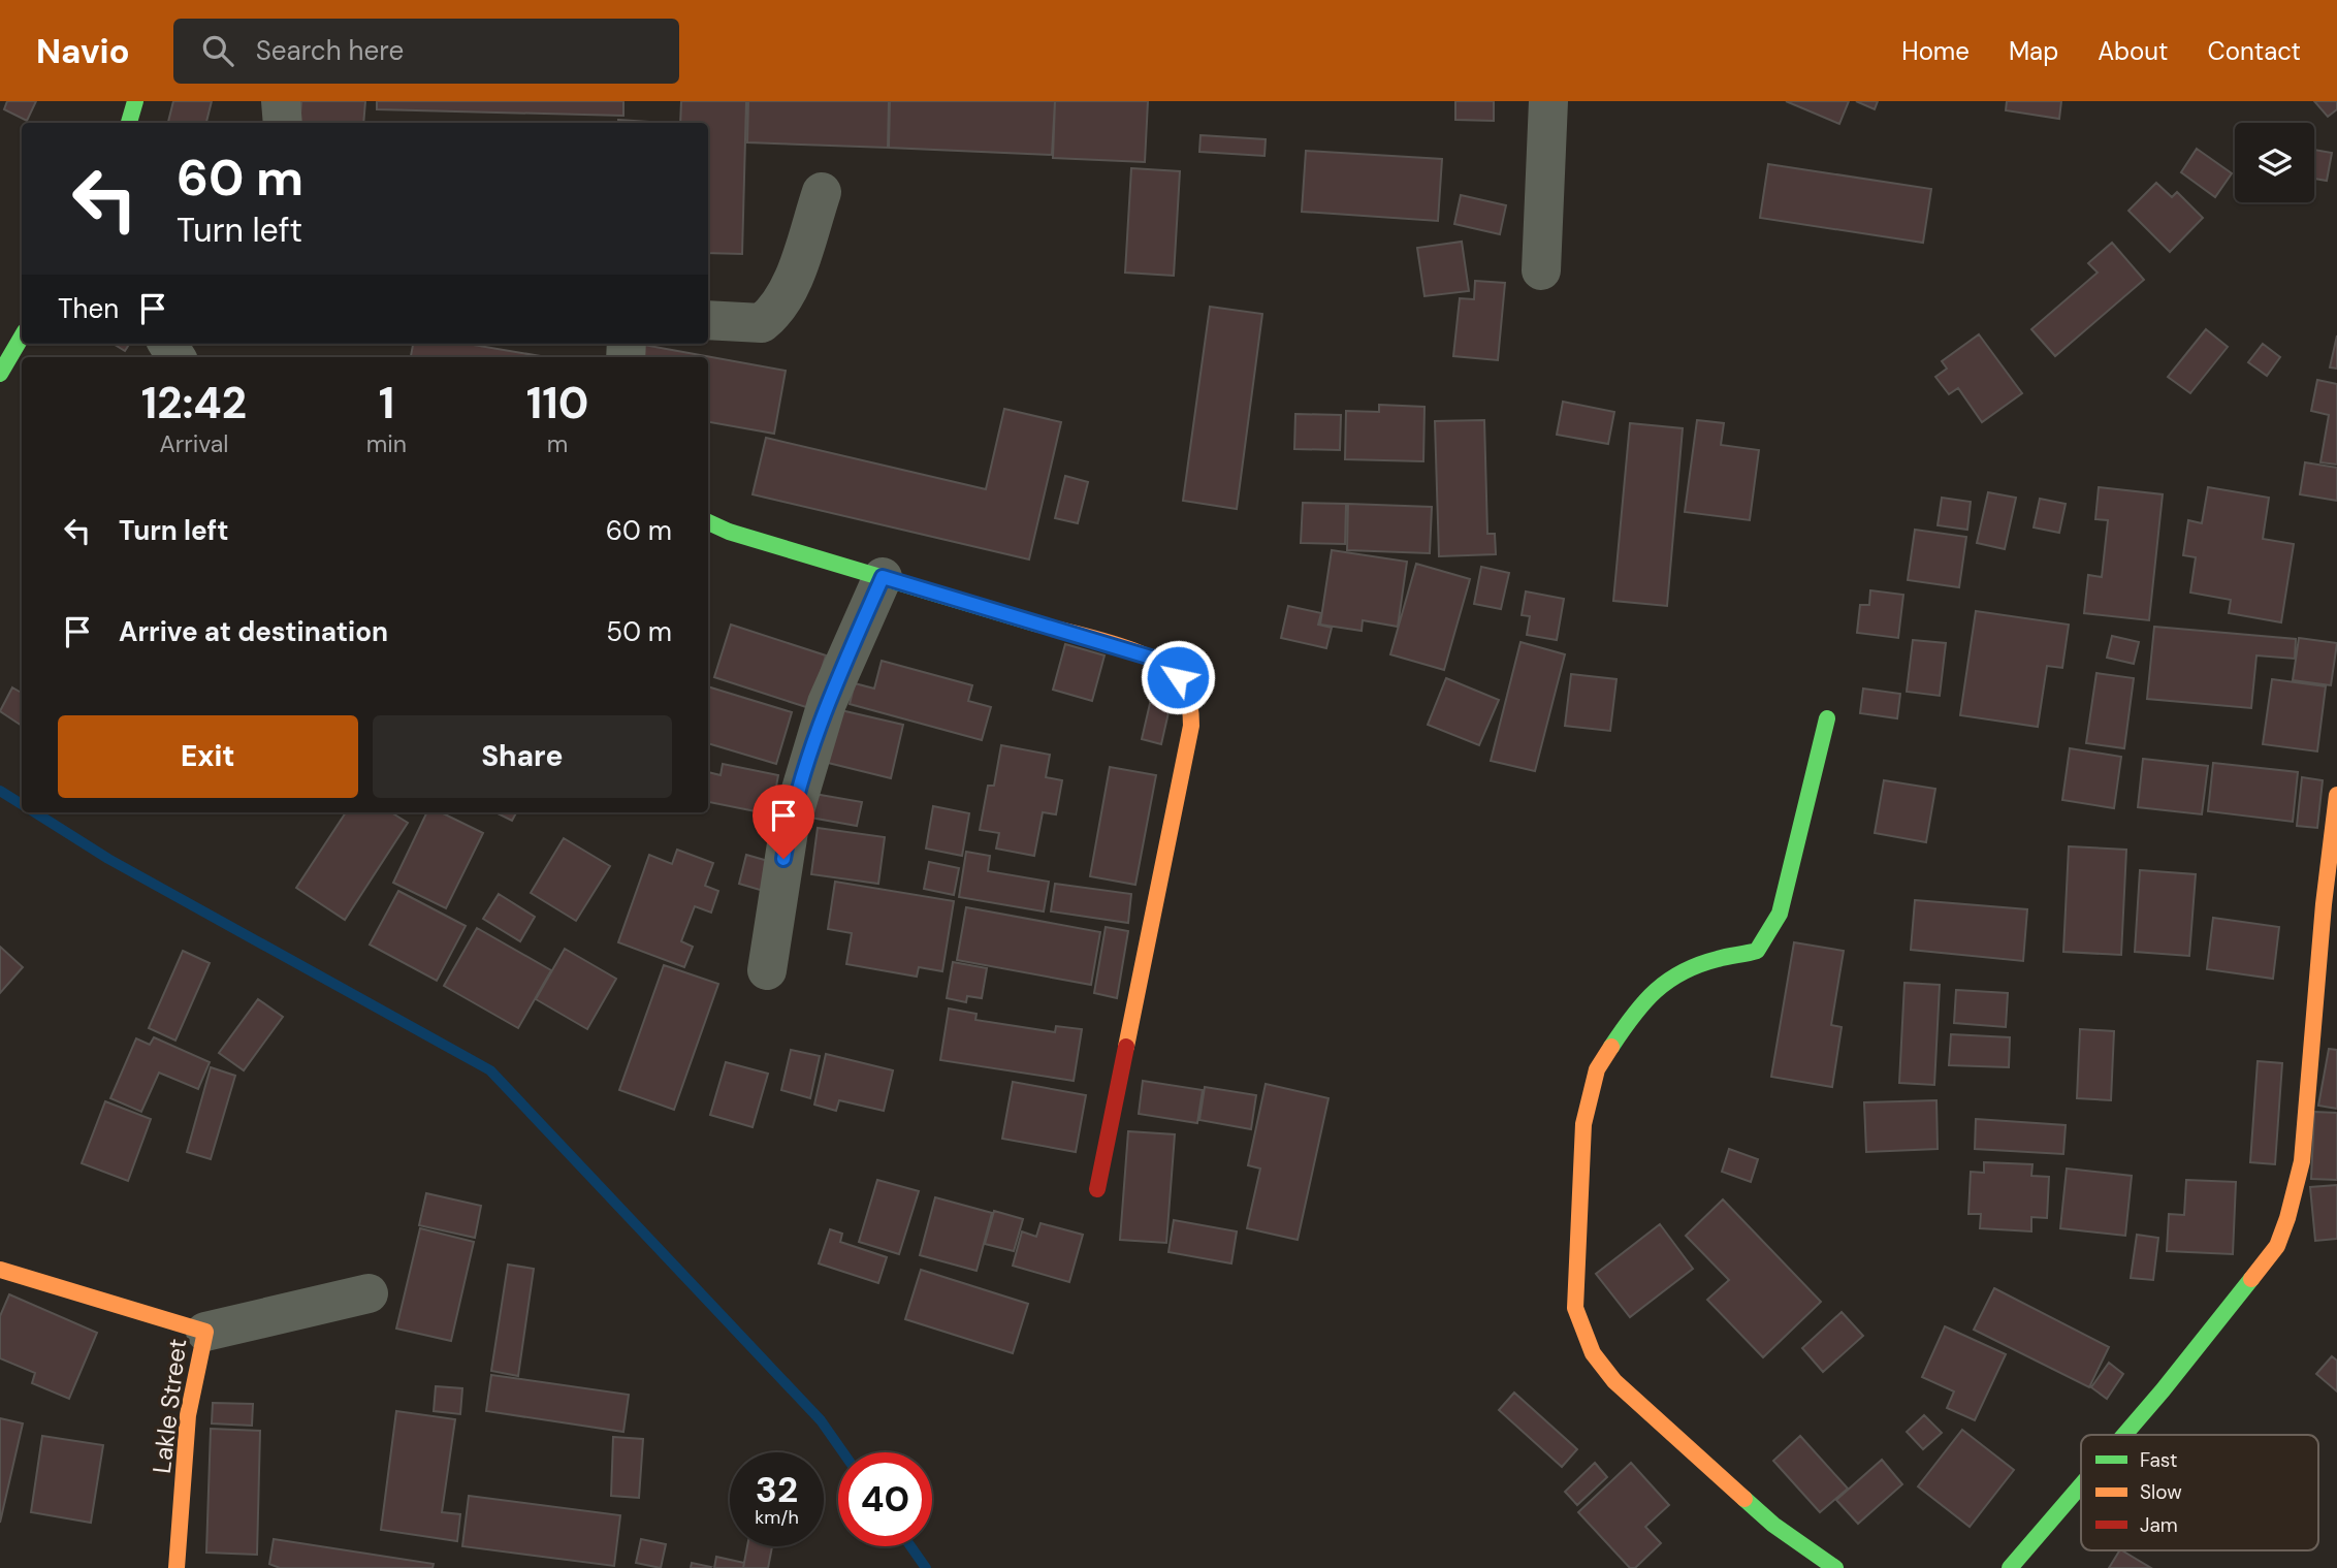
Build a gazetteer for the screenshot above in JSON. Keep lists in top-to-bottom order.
{
  "streets": {
    "street": ["Lakle Street"]
  },
  "legend": ["Fast", "Slow", "Jam"],
  "page": {
    "header": "Navio",
    "search": "Search here",
    "nav": [
      "Home",
      "Map",
      "About",
      "Contact"
    ],
    "turn": ["60 m", "Turn left"],
    "then": "Then",
    "eta": [
      "12:42",
      "Arrival",
      "1",
      "min",
      "110",
      "m"
    ],
    "list": [
      {
        "name": "Turn left",
        "value": "60 m"
      },
      {
        "name": "Arrive at destination",
        "value": "50 m"
      }
    ],
    "buttons": ["Exit", "Share"],
    "speed": "32 km/h",
    "limit": "40"
  }
}
